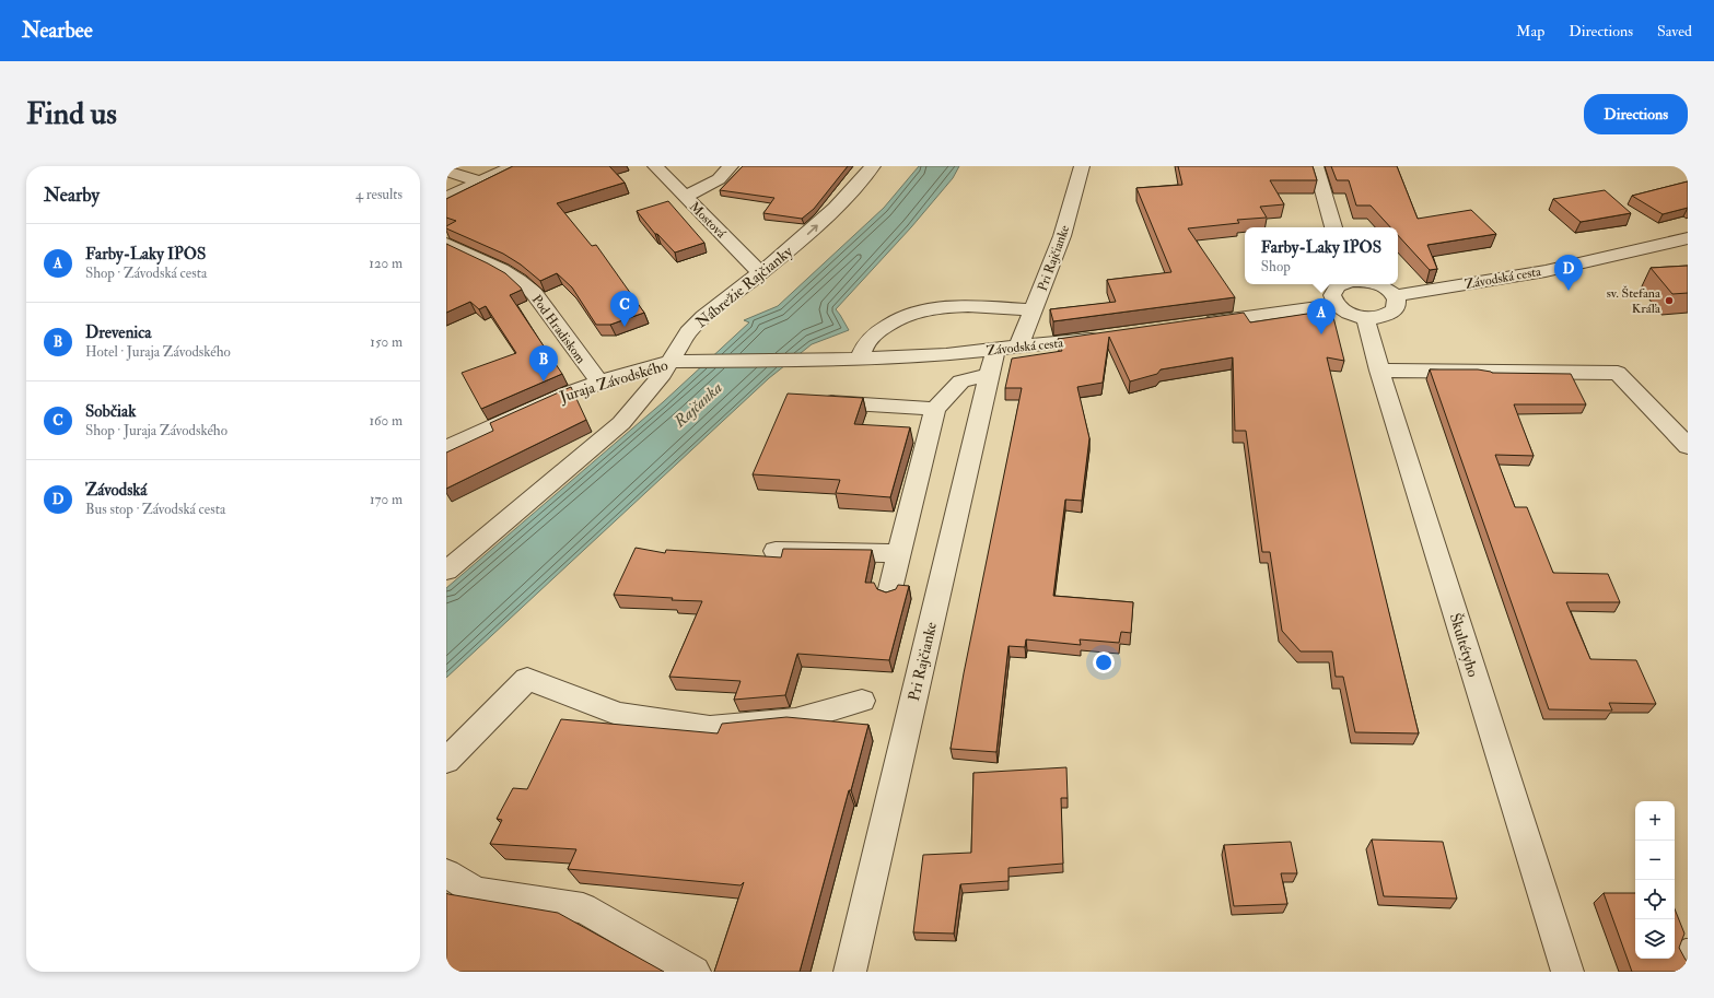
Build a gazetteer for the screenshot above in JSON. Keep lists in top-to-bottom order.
{
  "streets": {
    "street": [
      "Mostová",
      "Pri Rajčianke",
      "Závodská cesta",
      "Nábrežie Rajčianky",
      "Pod Hradiskom",
      "Juraja Závodského",
      "Škultétyho"
    ]
  },
  "crossings": [
    ["Mostová", "Nábrežie Rajčianky"],
    ["Pri Rajčianke", "Závodská cesta"],
    ["Závodská cesta", "Juraja Závodského"],
    ["Nábrežie Rajčianky", "Juraja Závodského"],
    ["Pod Hradiskom", "Juraja Závodského"]
  ],
  "water": ["Rajčanka"],
  "places": ["sv. Štefana Kráľa"],
  "page": {
    "header": "Nearbee",
    "nav": ["Map", "Directions", "Saved"],
    "buttons": "Directions",
    "title": "Find us",
    "heading": ["Nearby", "4 results"],
    "list": [
      {
        "mark": "A",
        "name": "Farby-Laky IPOS",
        "note": "Shop · Závodská cesta",
        "value": "120 m"
      },
      {
        "mark": "B",
        "name": "Drevenica",
        "note": "Hotel · Juraja Závodského",
        "value": "150 m"
      },
      {
        "mark": "C",
        "name": "Sobčiak",
        "note": "Shop · Juraja Závodského",
        "value": "160 m"
      },
      {
        "mark": "D",
        "name": "Závodská",
        "note": "Bus stop · Závodská cesta",
        "value": "170 m"
      }
    ],
    "popup": ["Farby-Laky IPOS", "Shop"],
    "pins": [
      "D",
      "C",
      "A",
      "B"
    ],
    "map_buttons": ["+", "−"]
  }
}
